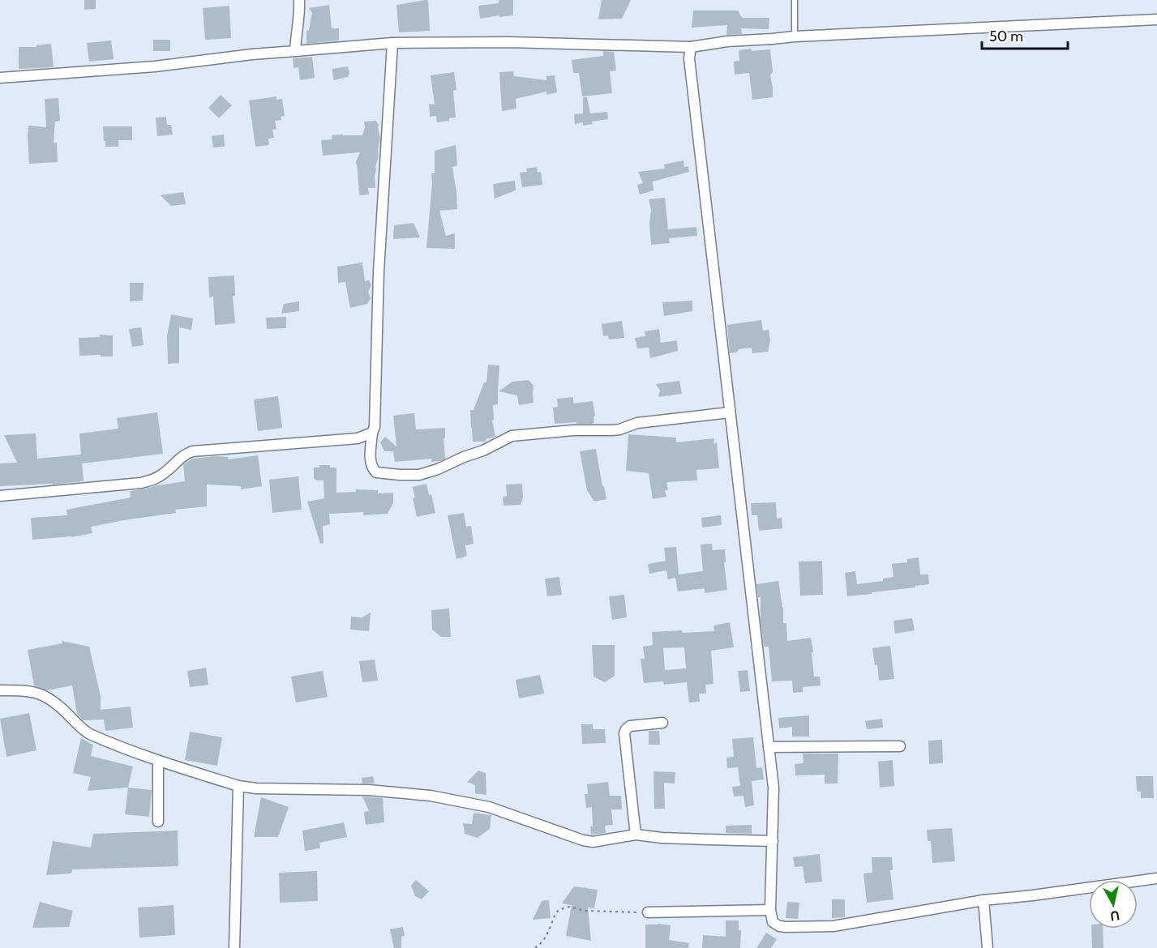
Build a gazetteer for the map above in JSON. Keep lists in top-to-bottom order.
{
  "scale_bar": "50 m",
  "north": "bottom"
}
